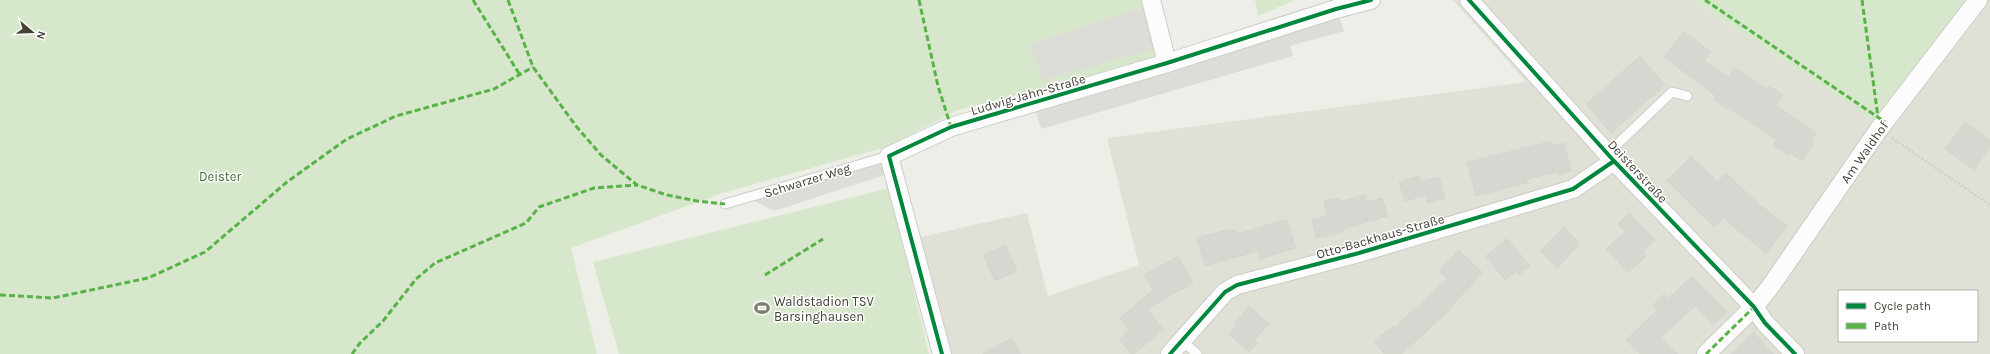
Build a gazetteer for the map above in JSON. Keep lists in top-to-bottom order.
{
  "streets": {
    "street": [
      "Ludwig-Jahn-Straße",
      "Am Waldhof",
      "Deisterstraße",
      "Otto-Backhaus-Straße"
    ],
    "lane": ["Schwarzer Weg"]
  },
  "crossings": [
    ["Ludwig-Jahn-Straße", "Schwarzer Weg"],
    ["Am Waldhof", "Deisterstraße"],
    ["Deisterstraße", "Otto-Backhaus-Straße"]
  ],
  "parks": ["Deister"],
  "places": {
    "sports": ["Waldstadion TSV Barsinghausen"]
  },
  "legend": ["Cycle path", "Path"],
  "north": "right"
}
